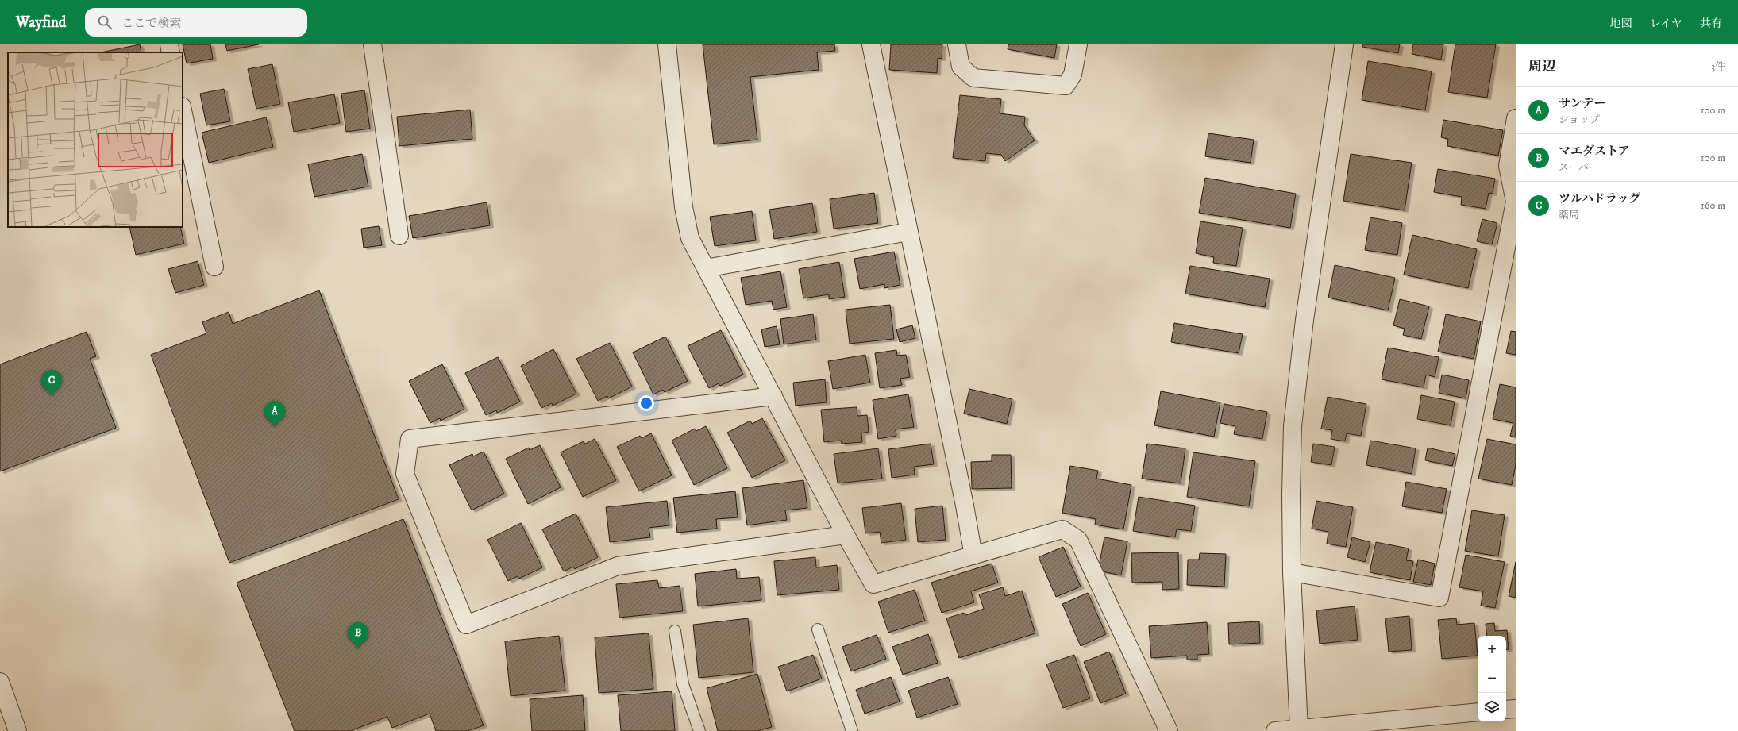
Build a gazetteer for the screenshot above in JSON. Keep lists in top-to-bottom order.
{
  "page": {
    "header": "Wayfind",
    "search": "ここで検索",
    "nav": ["地図", "レイヤ", "共有"],
    "heading": ["周辺", "3件"],
    "list": [
      {
        "mark": "A",
        "name": "サンデー",
        "note": "ショップ",
        "value": "100 m"
      },
      {
        "mark": "B",
        "name": "マエダストア",
        "note": "スーパー",
        "value": "100 m"
      },
      {
        "mark": "C",
        "name": "ツルハドラッグ",
        "note": "薬局",
        "value": "160 m"
      }
    ],
    "pins": ["C", "A", "B"],
    "map_buttons": ["+", "−"]
  }
}
